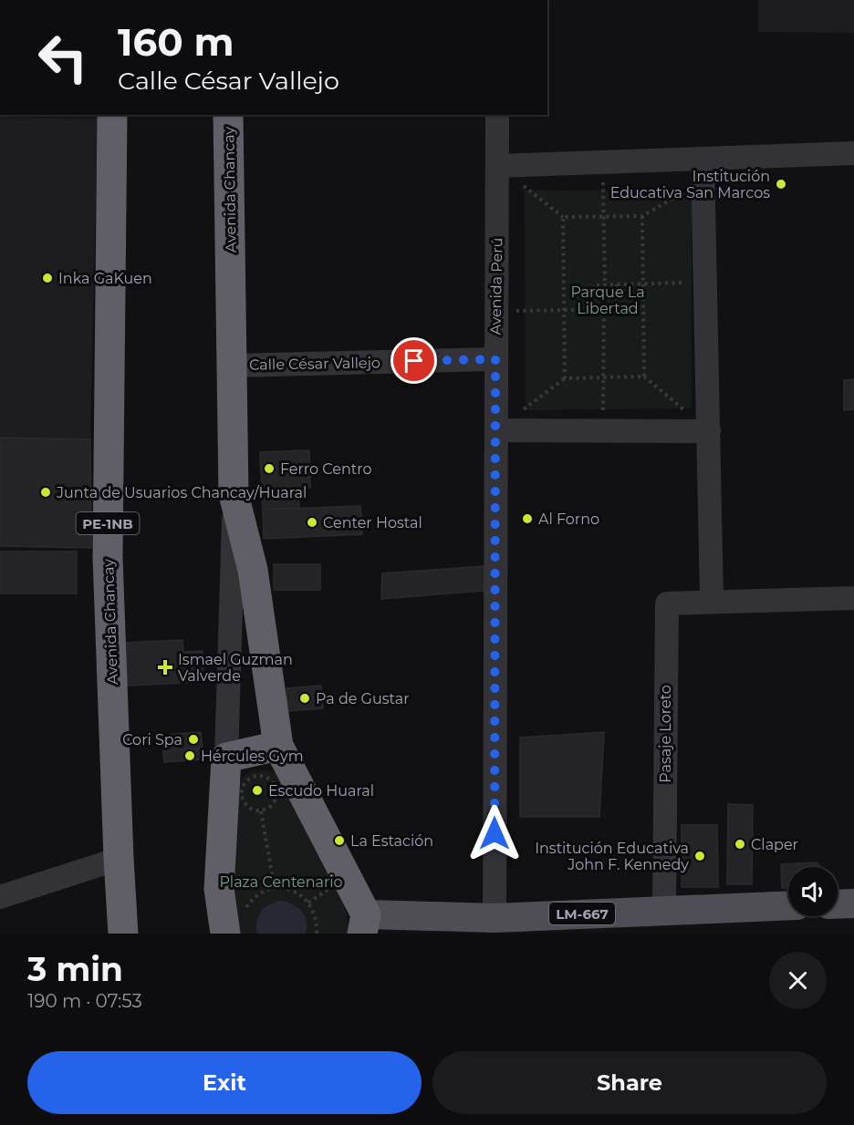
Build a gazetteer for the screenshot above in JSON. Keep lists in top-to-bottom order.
{
  "streets": {
    "highway": ["Avenida Chancay", "PE-1NB"],
    "main road": ["LM-667"],
    "street": ["Avenida Perú", "Calle César Vallejo", "Pasaje Loreto"]
  },
  "crossings": [
    ["Avenida Chancay", "Calle César Vallejo"],
    ["Avenida Chancay", "LM-667"],
    ["Avenida Perú", "Calle César Vallejo"],
    ["Avenida Perú", "LM-667"],
    ["Pasaje Loreto", "LM-667"]
  ],
  "parks": ["Parque La Libertad", "Plaza Centenario"],
  "places": {
    "other": [
      "Institución Educativa San Marcos",
      "Inka GaKuen",
      "Ferro Centro",
      "Junta de Usuarios Chancay/Huaral",
      "Al Forno",
      "Center Hostal",
      "Pa de Gustar",
      "Cori Spa",
      "Hércules Gym",
      "Escudo Huaral",
      "La Estación",
      "Claper",
      "Institución Educativa John F. Kennedy"
    ],
    "health": ["Ismael Guzman Valverde"]
  },
  "page": {
    "turn": ["160 m", "Calle César Vallejo"],
    "heading": ["3 min", "190 m · 07:53"],
    "buttons": ["Exit", "Share"]
  }
}
